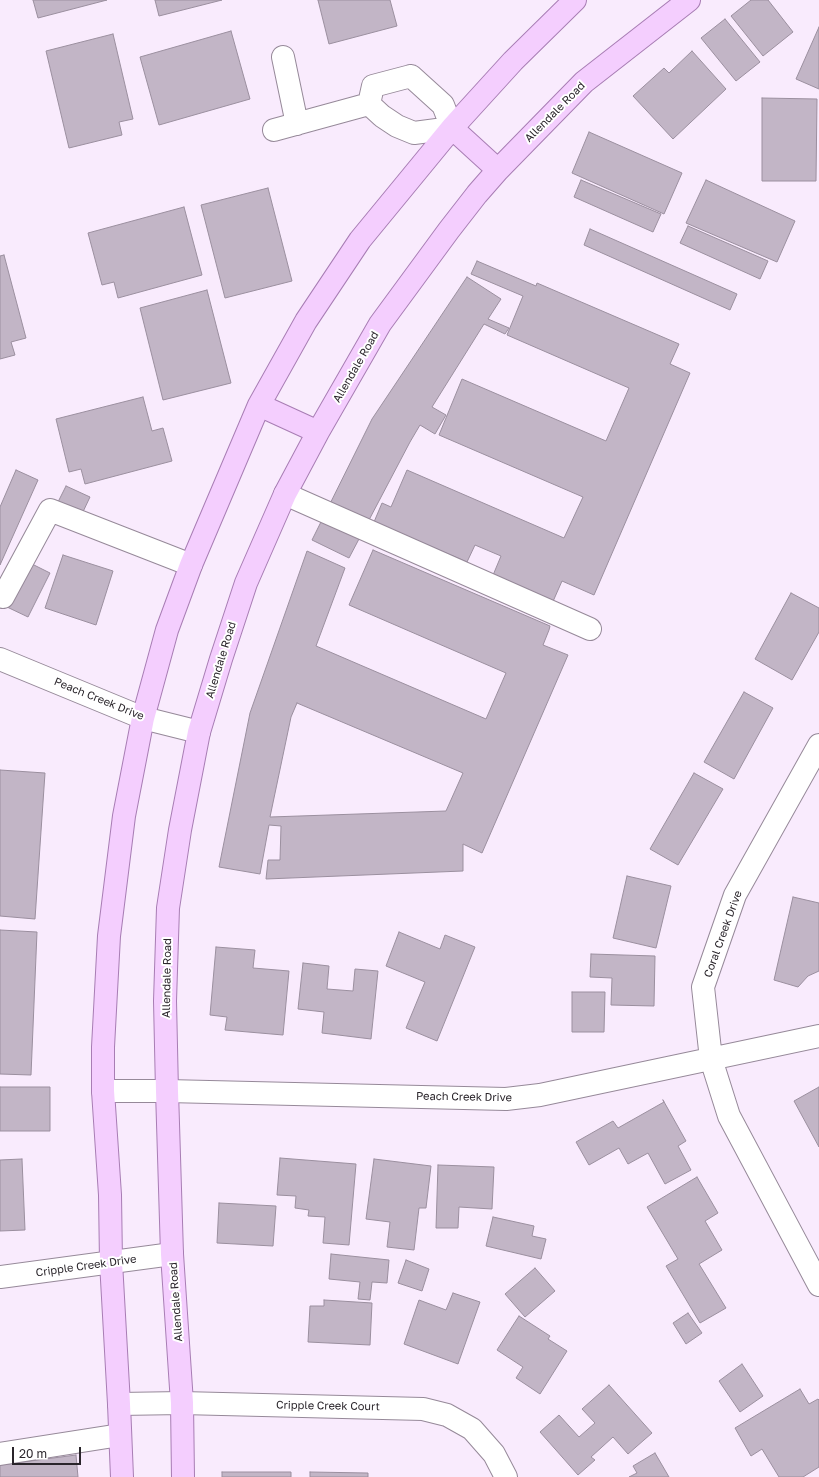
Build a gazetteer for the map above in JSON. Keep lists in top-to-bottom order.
{
  "streets": {
    "main road": ["Allendale Road"],
    "street": [
      "Peach Creek Drive",
      "Coral Creek Drive",
      "Cripple Creek Drive",
      "Cripple Creek Court"
    ]
  },
  "crossings": [
    ["Allendale Road", "Peach Creek Drive"],
    ["Allendale Road", "Cripple Creek Drive"],
    ["Allendale Road", "Cripple Creek Court"],
    ["Peach Creek Drive", "Coral Creek Drive"]
  ],
  "scale_bar": "20 m"
}
